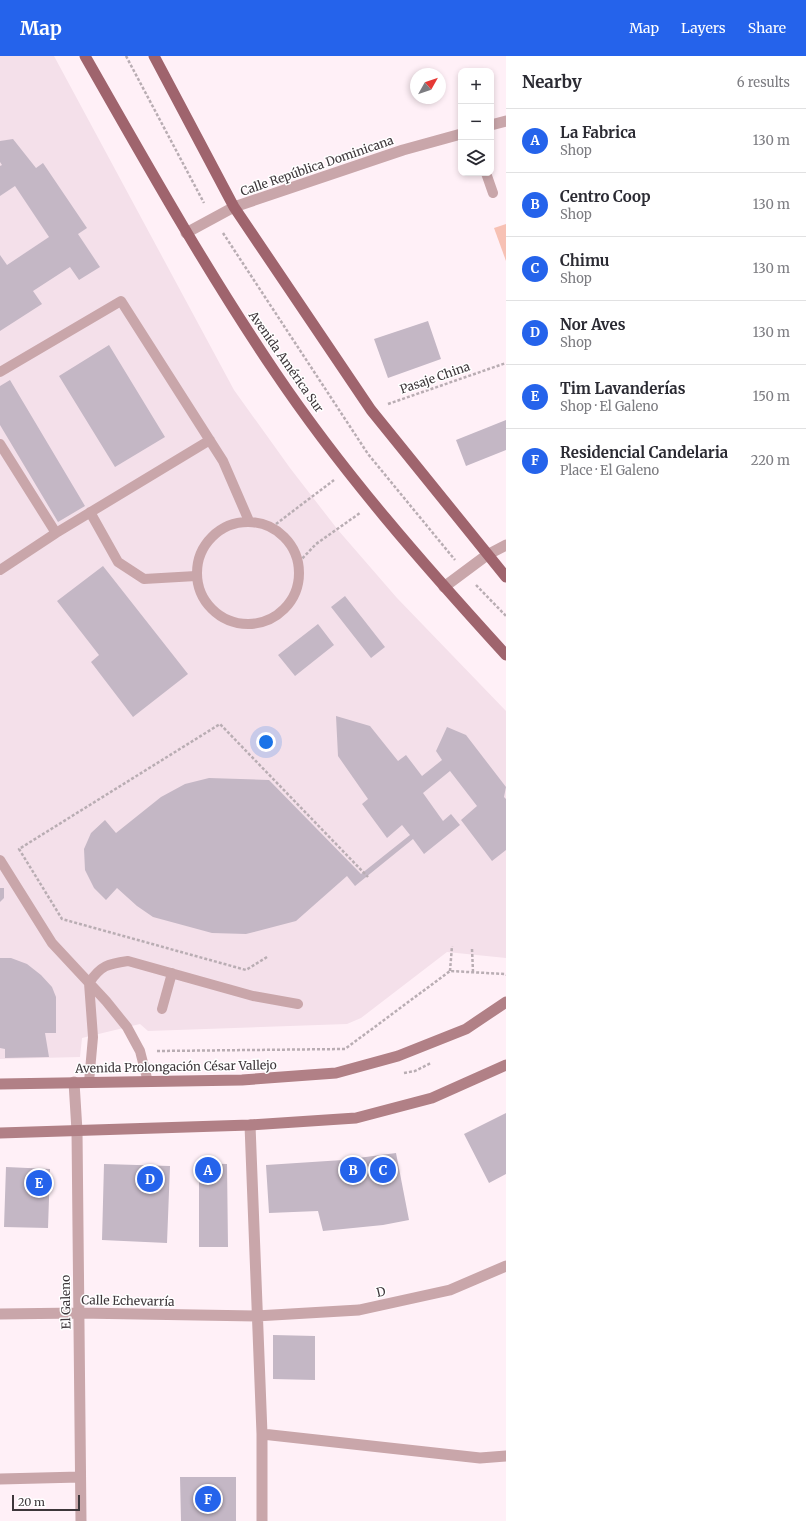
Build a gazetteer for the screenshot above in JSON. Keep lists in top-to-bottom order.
{
  "streets": {
    "main road": ["Avenida América Sur", "Avenida Prolongación César Vallejo"],
    "street": [
      "Calle República Dominicana",
      "D",
      "Calle Echevarría",
      "El Galeno"
    ],
    "path": ["Pasaje China"]
  },
  "crossings": [
    ["Calle República Dominicana", "Avenida América Sur"],
    ["Avenida Prolongación César Vallejo", "El Galeno"],
    ["D", "Calle Echevarría"],
    ["Calle Echevarría", "El Galeno"]
  ],
  "scale_bar": "20 m",
  "north": "top right",
  "page": {
    "header": "Map",
    "nav": ["Map", "Layers", "Share"],
    "heading": ["Nearby", "6 results"],
    "map_buttons": ["+", "−"],
    "list": [
      {
        "mark": "A",
        "name": "La Fabrica",
        "note": "Shop",
        "value": "130 m"
      },
      {
        "mark": "B",
        "name": "Centro Coop",
        "note": "Shop",
        "value": "130 m"
      },
      {
        "mark": "C",
        "name": "Chimu",
        "note": "Shop",
        "value": "130 m"
      },
      {
        "mark": "D",
        "name": "Nor Aves",
        "note": "Shop",
        "value": "130 m"
      },
      {
        "mark": "E",
        "name": "Tim Lavanderías",
        "note": "Shop · El Galeno",
        "value": "150 m"
      },
      {
        "mark": "F",
        "name": "Residencial Candelaria",
        "note": "Place · El Galeno",
        "value": "220 m"
      }
    ],
    "pins": [
      "A",
      "B",
      "C",
      "D",
      "E",
      "F"
    ],
    "scale": "20 m"
  }
}
